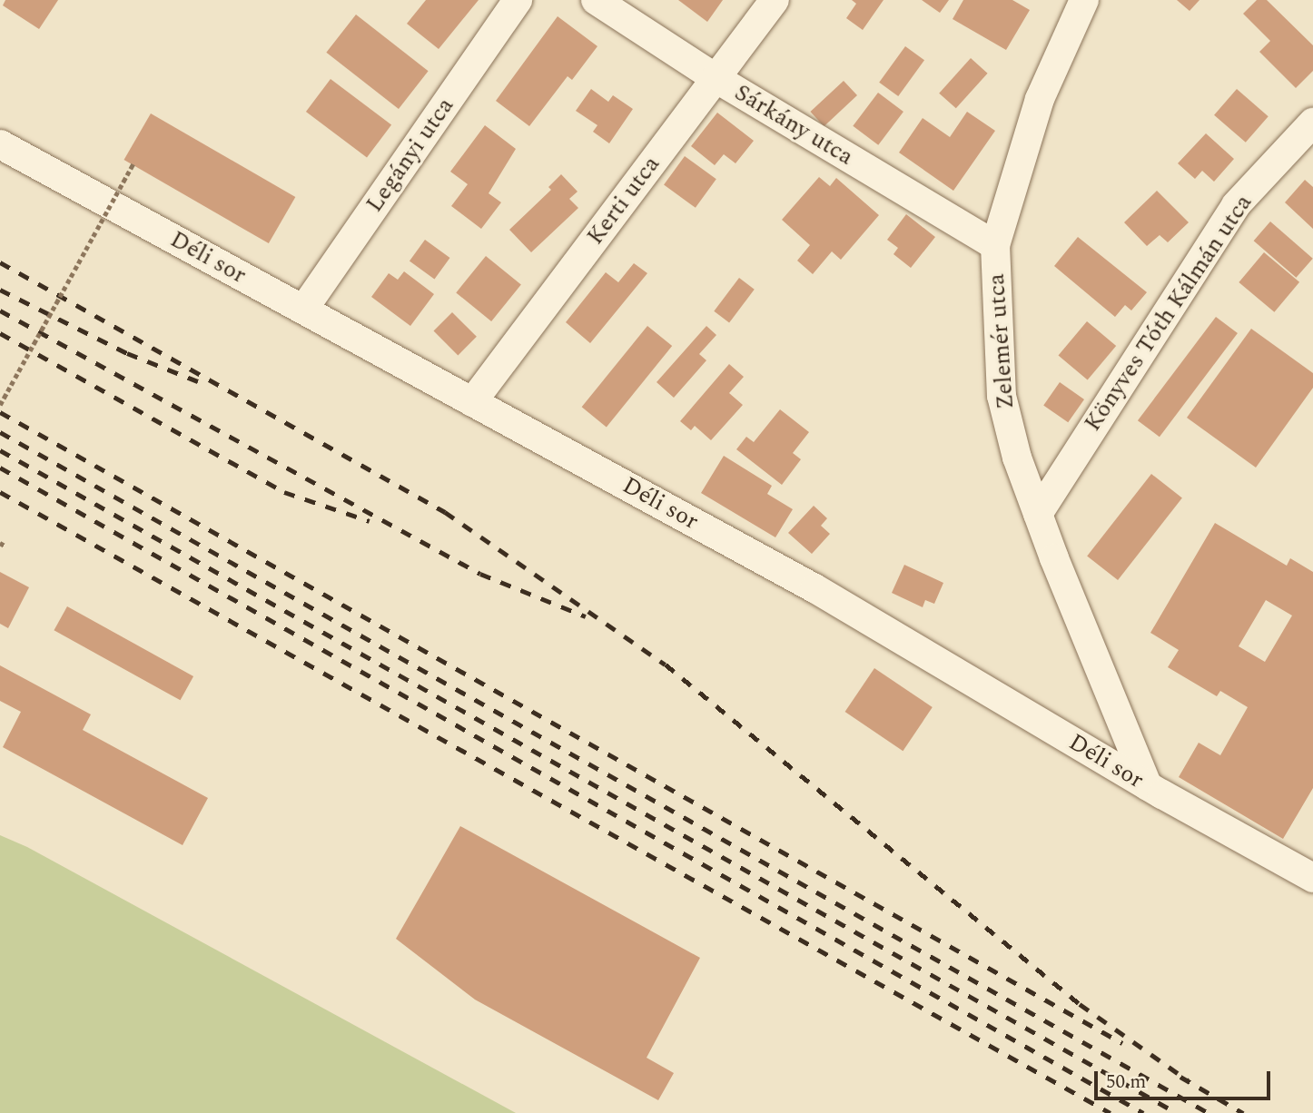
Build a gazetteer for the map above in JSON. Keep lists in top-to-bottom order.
{
  "streets": {
    "street": [
      "Sárkány utca",
      "Legányi utca",
      "Kerti utca",
      "Déli sor",
      "Könyves Tóth Kálmán utca",
      "Zelemér utca"
    ]
  },
  "crossings": [
    ["Sárkány utca", "Kerti utca"],
    ["Sárkány utca", "Zelemér utca"],
    ["Legányi utca", "Déli sor"],
    ["Kerti utca", "Déli sor"],
    ["Déli sor", "Zelemér utca"],
    ["Könyves Tóth Kálmán utca", "Zelemér utca"]
  ],
  "scale_bar": "50 m"
}
